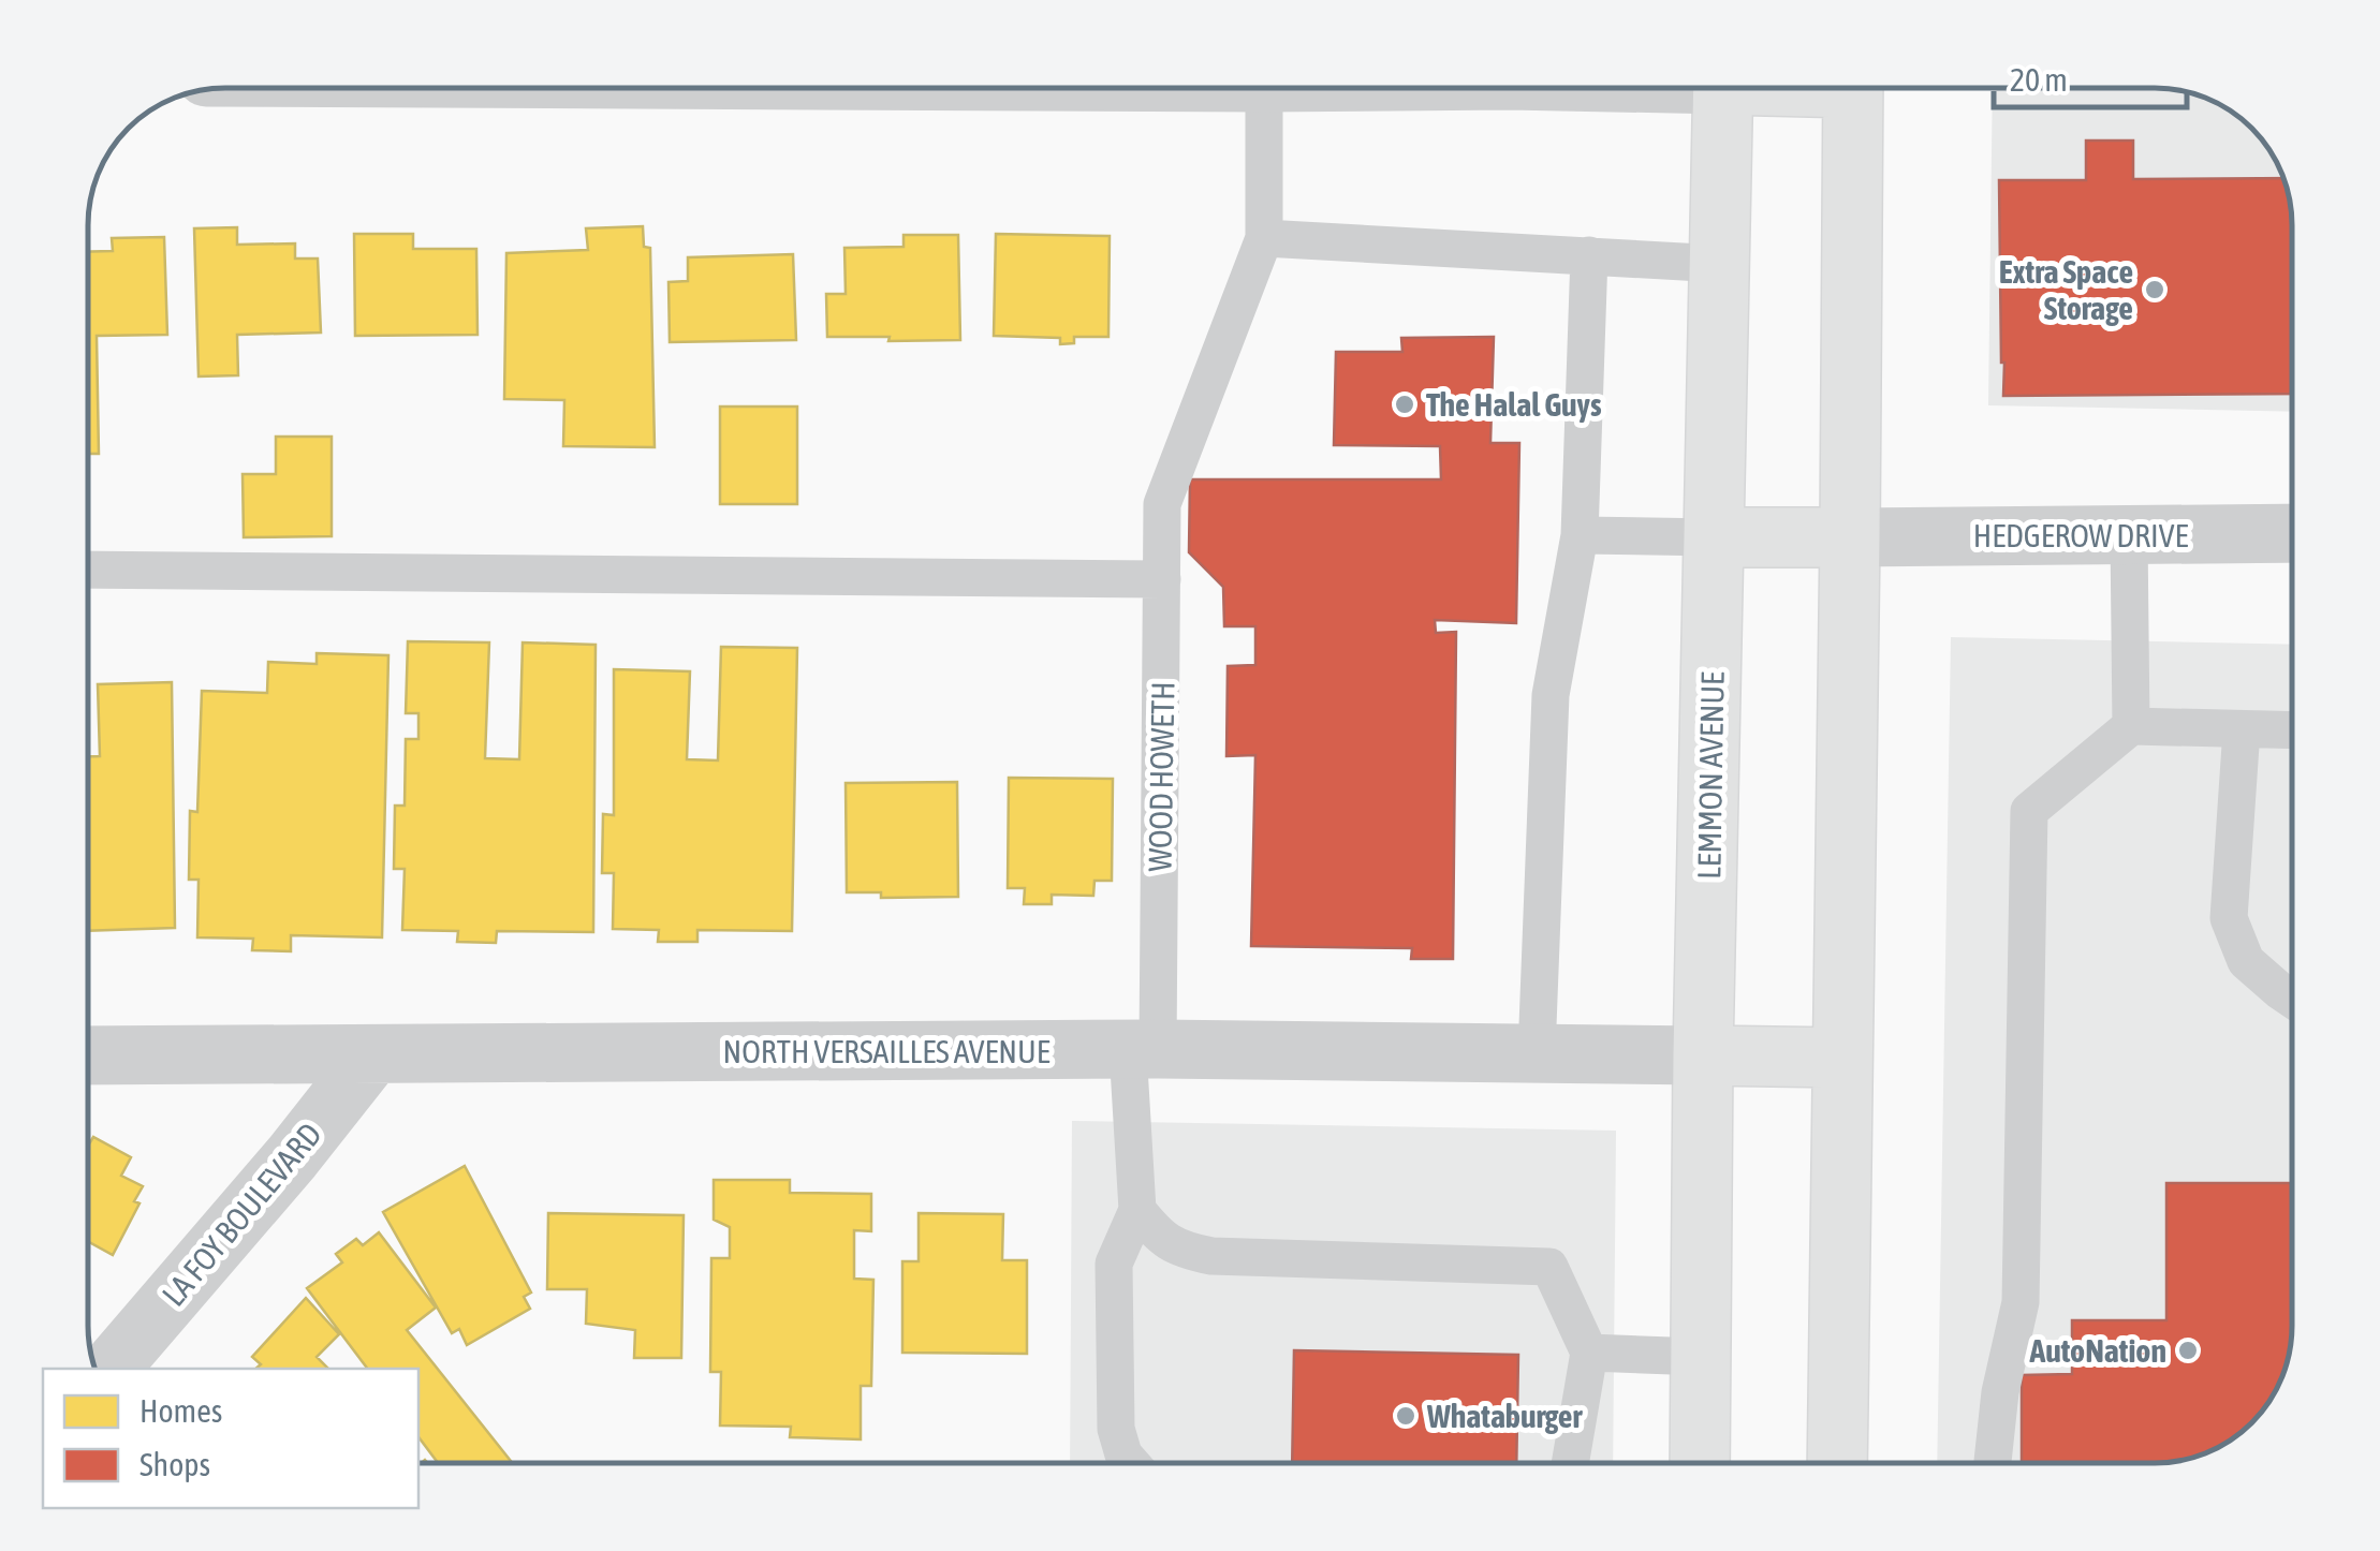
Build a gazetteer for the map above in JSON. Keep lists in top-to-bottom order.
{
  "streets": {
    "main road": ["LEMMON AVENUE"],
    "street": ["HEDGEROW DRIVE", "NORTH VERSAILLES AVENUE", "LA FOY BOULEVARD"],
    "lane": ["WOOD HOWETH"]
  },
  "crossings": [
    ["LEMMON AVENUE", "NORTH VERSAILLES AVENUE"],
    ["WOOD HOWETH", "NORTH VERSAILLES AVENUE"],
    ["NORTH VERSAILLES AVENUE", "LA FOY BOULEVARD"]
  ],
  "places": [
    "Extra Space Storage",
    "The Halal Guys",
    "AutoNation",
    "Whataburger"
  ],
  "legend": ["Homes", "Shops"],
  "scale_bar": "20 m"
}
